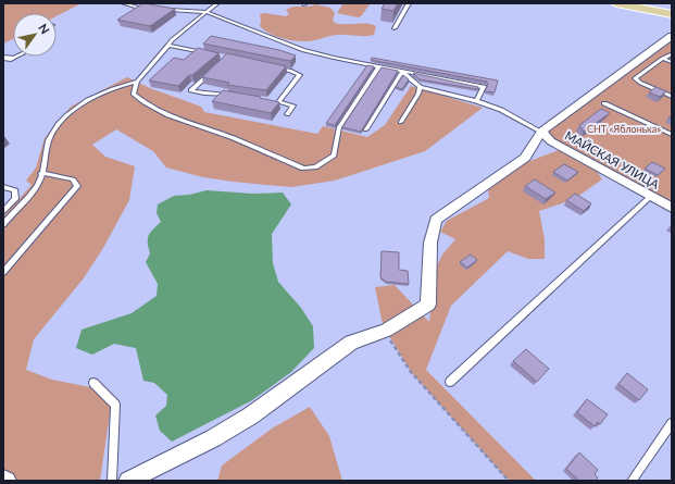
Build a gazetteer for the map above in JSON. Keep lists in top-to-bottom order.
{
  "streets": {
    "street": ["МАЙСКАЯ УЛИЦА"]
  },
  "parks": ["СНТ «Яблонька»"],
  "north": "top right"
}
